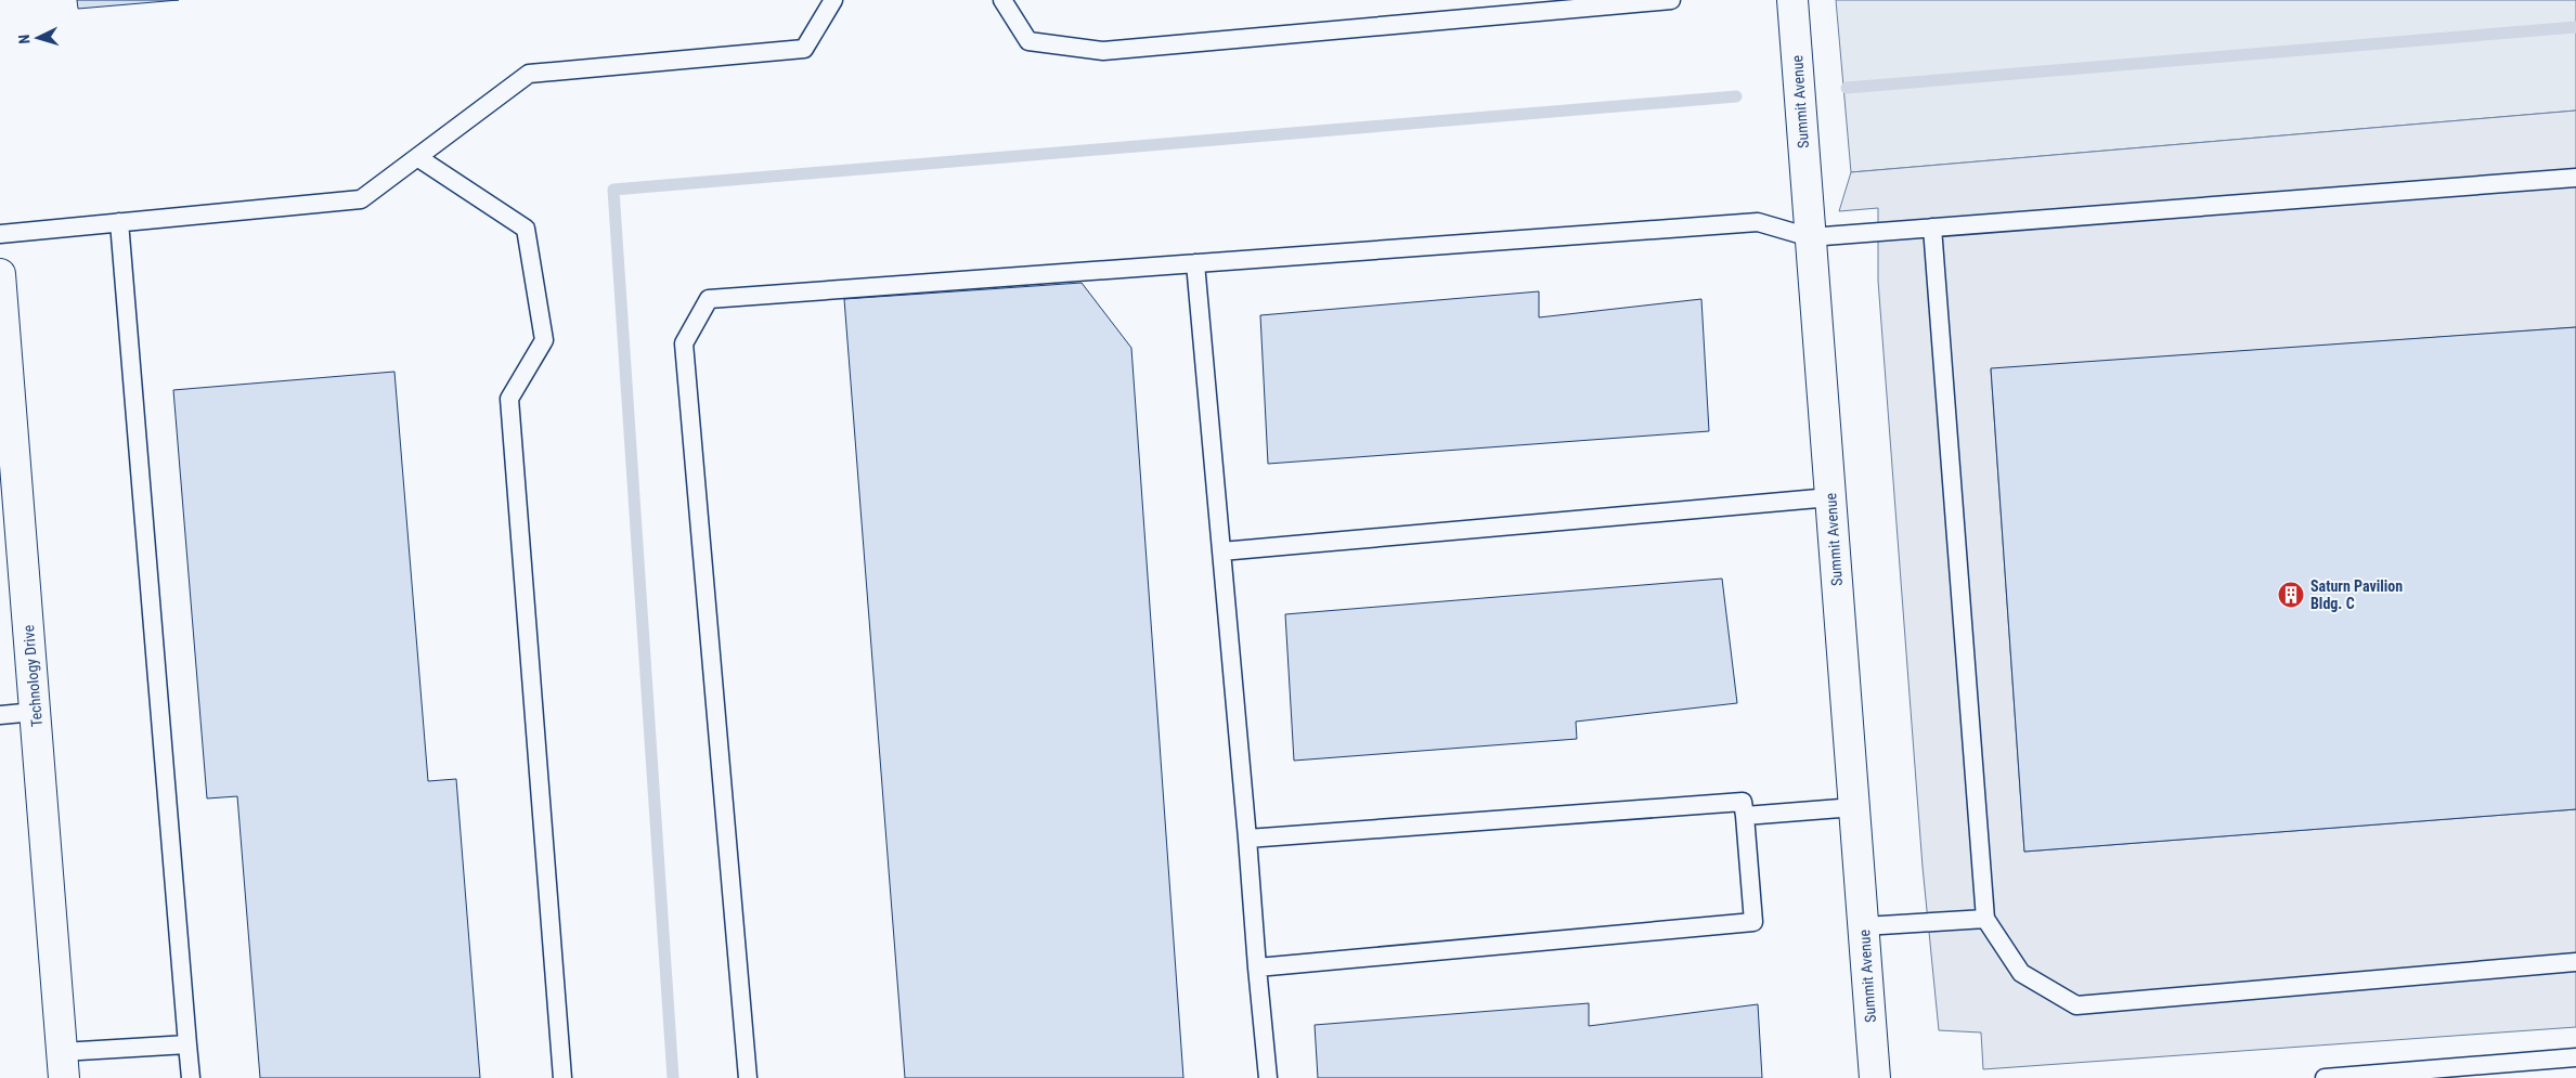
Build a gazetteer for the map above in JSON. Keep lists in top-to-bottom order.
{
  "streets": {
    "street": ["Summit Avenue", "Technology Drive"]
  },
  "places": {
    "building": ["Saturn Pavilion Bldg. C"]
  },
  "north": "left"
}
